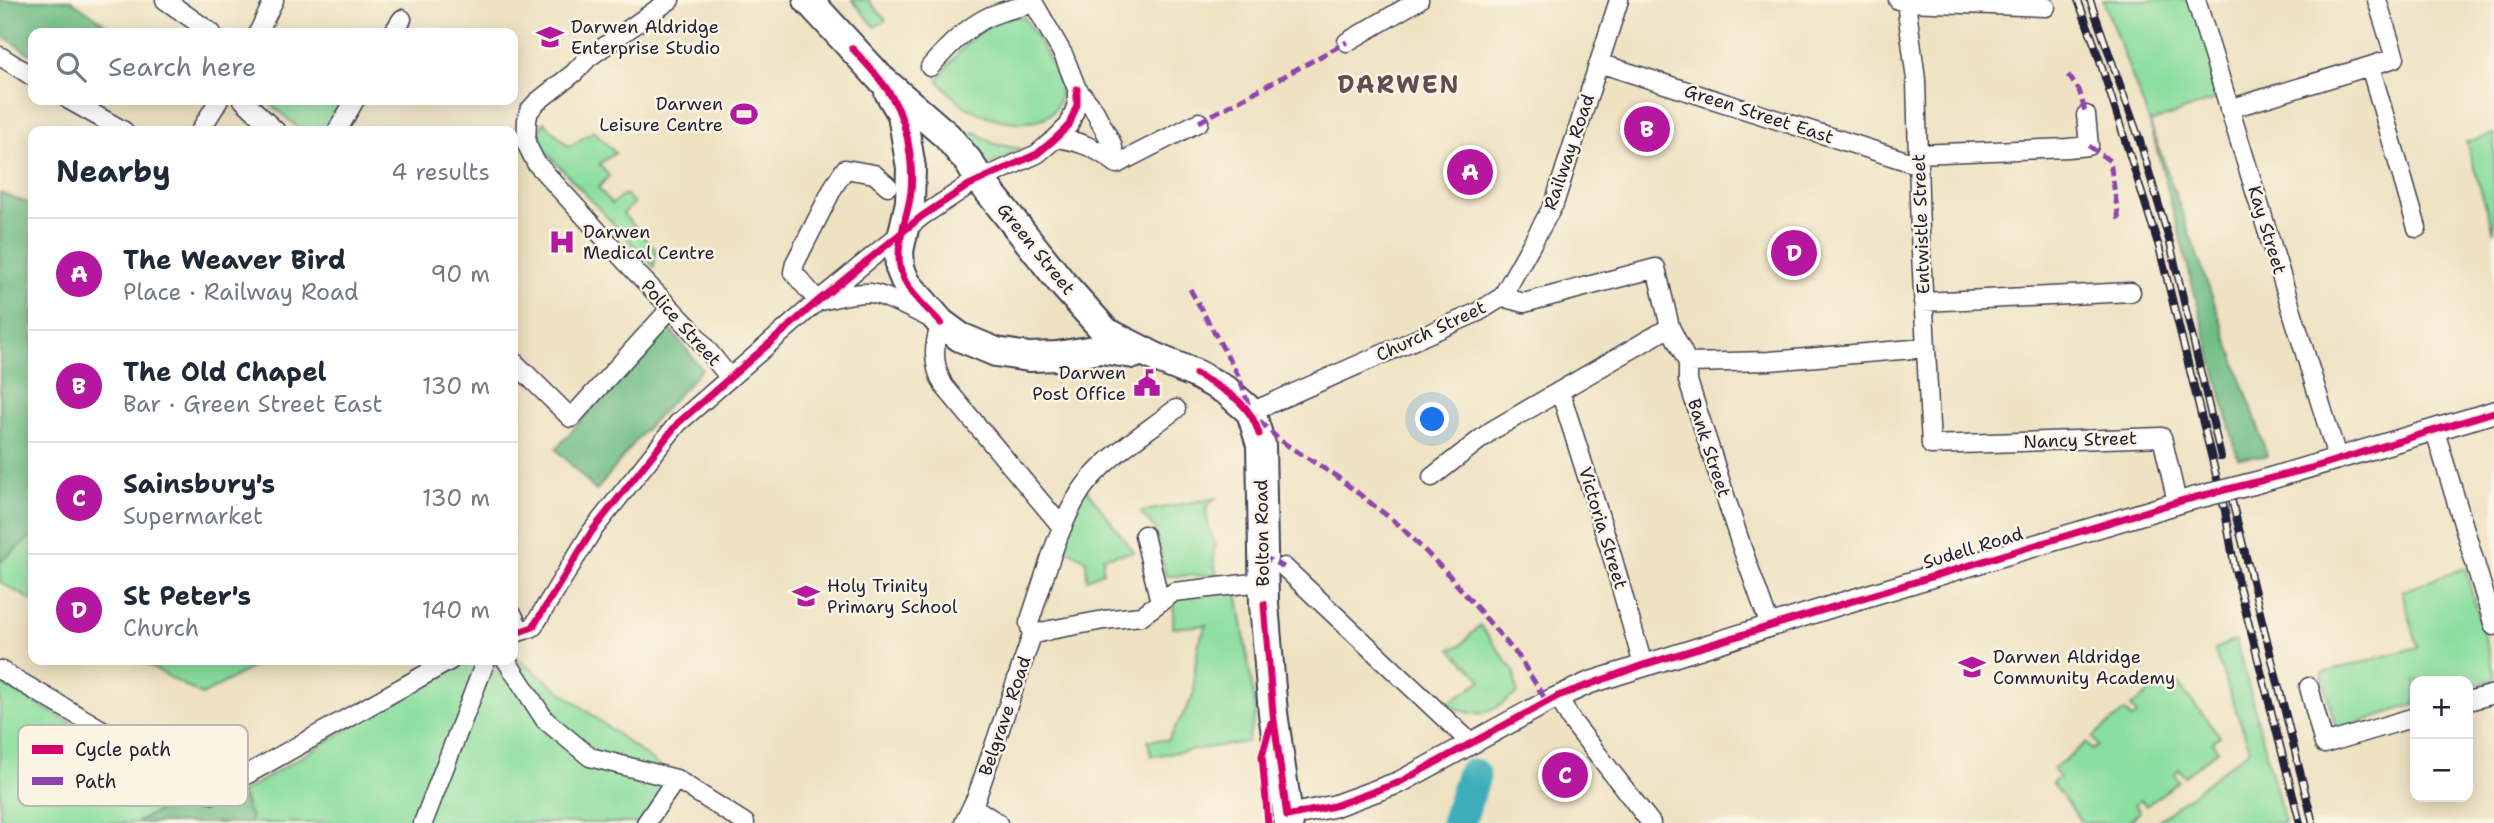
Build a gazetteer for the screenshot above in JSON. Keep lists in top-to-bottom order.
{
  "streets": {
    "highway": ["Green Street", "Bolton Road"],
    "street": [
      "Green Street East",
      "Railway Road",
      "Entwistle Street",
      "Kay Street",
      "Police Street",
      "Church Street",
      "Nancy Street",
      "Bank Street",
      "Victoria Street",
      "Sudell Road",
      "Belgrave Road"
    ]
  },
  "crossings": [
    ["Green Street East", "Railway Road"],
    ["Green Street East", "Entwistle Street"],
    ["Railway Road", "Church Street"],
    ["Entwistle Street", "Nancy Street"],
    ["Kay Street", "Sudell Road"],
    ["Church Street", "Bank Street"],
    ["Church Street", "Bolton Road"],
    ["Nancy Street", "Sudell Road"],
    ["Bank Street", "Sudell Road"],
    ["Victoria Street", "Sudell Road"],
    ["Bolton Road", "Sudell Road"],
    ["Bolton Road", "Belgrave Road"]
  ],
  "districts": ["DARWEN"],
  "places": {
    "school or university": ["Darwen Aldridge Enterprise Studio", "Holy Trinity Primary School", "Darwen Aldridge Community Academy"],
    "sports": ["Darwen Leisure Centre"],
    "hospital": ["Darwen Medical Centre"],
    "public building": ["Darwen Post Office"]
  },
  "legend": ["Cycle path", "Path"],
  "page": {
    "search": "Search here",
    "pins": [
      "B",
      "A",
      "D",
      "C"
    ],
    "heading": ["Nearby", "4 results"],
    "list": [
      {
        "mark": "A",
        "name": "The Weaver Bird",
        "note": "Place · Railway Road",
        "value": "90 m"
      },
      {
        "mark": "B",
        "name": "The Old Chapel",
        "note": "Bar · Green Street East",
        "value": "130 m"
      },
      {
        "mark": "C",
        "name": "Sainsbury's",
        "note": "Supermarket",
        "value": "130 m"
      },
      {
        "mark": "D",
        "name": "St Peter's",
        "note": "Church",
        "value": "140 m"
      }
    ],
    "map_buttons": ["+", "−"]
  }
}
